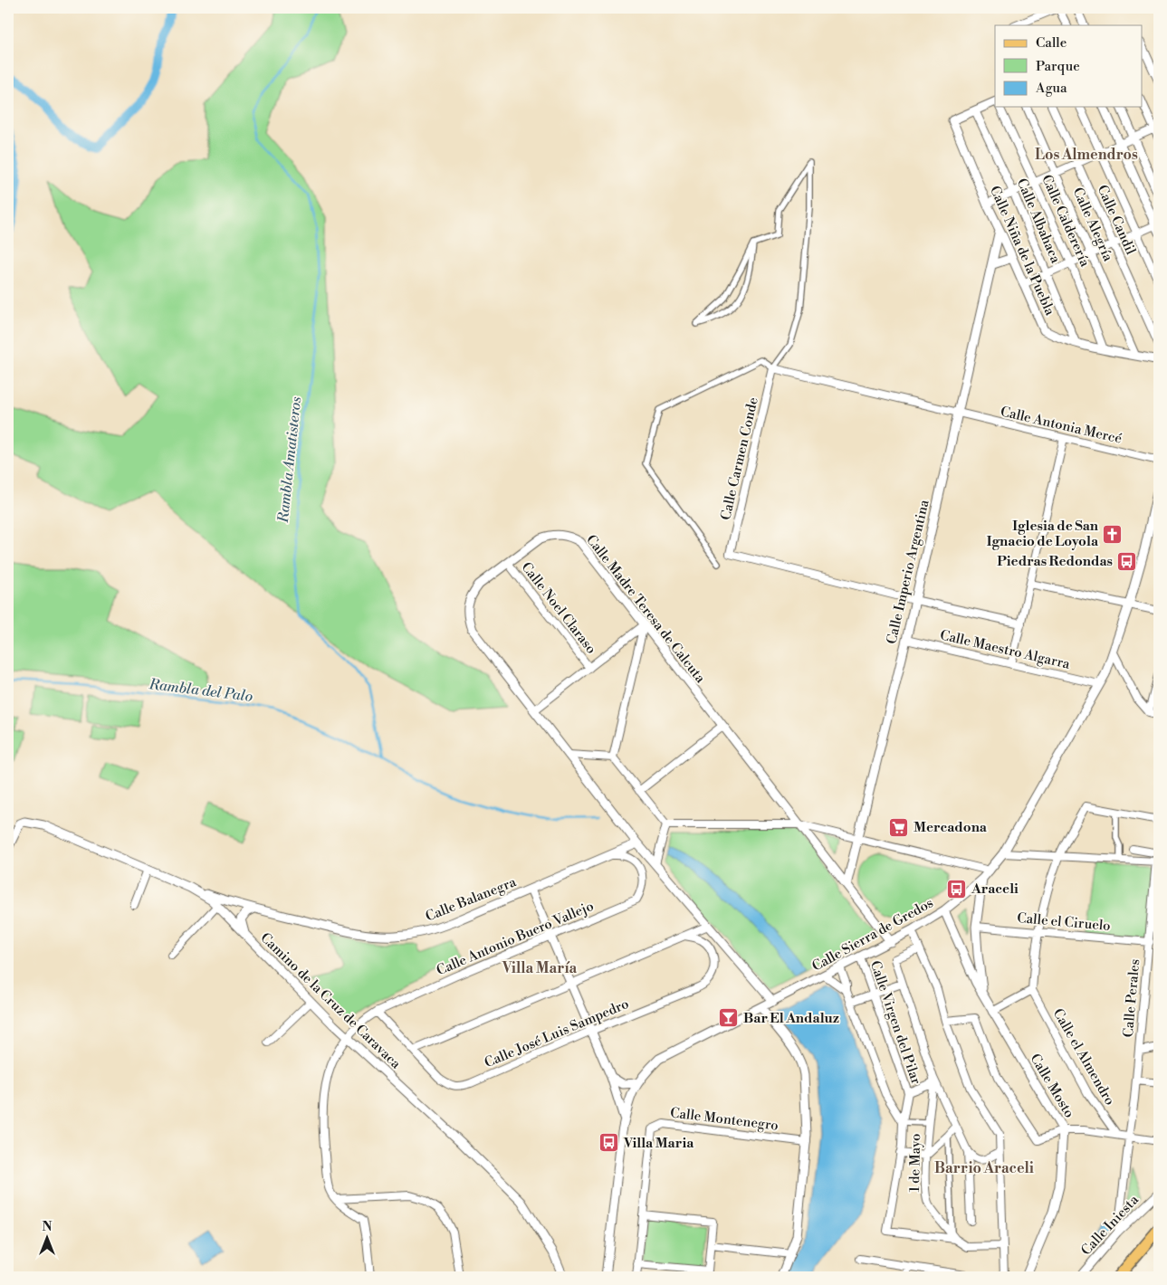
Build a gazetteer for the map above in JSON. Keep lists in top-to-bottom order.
{
  "streets": {
    "street": [
      "Calle Candil",
      "Calle Albahaca",
      "Calle Calderería",
      "Calle Alegría",
      "Calle Niña de la Puebla",
      "Calle Antonia Mercé",
      "Calle Carmen Conde",
      "Calle Imperio Argentina",
      "Calle Noel Claraso",
      "Calle Madre Teresa de Calcuta",
      "Calle Maestro Algarra",
      "Calle Balanegra",
      "Calle el Ciruelo",
      "Calle Sierra de Gredos",
      "Calle Antonio Buero Vallejo",
      "Calle Perales",
      "Camino de la Cruz de Caravaca",
      "Calle Virgen del Pilar",
      "Calle José Luis Sampedro",
      "Calle el Almendro",
      "Calle Mosto",
      "Calle Montenegro",
      "1 de Mayo",
      "Calle Iniesta"
    ]
  },
  "crossings": [
    ["Calle Albahaca", "Calle Niña de la Puebla"],
    ["Calle Calderería", "Calle Niña de la Puebla"],
    ["Calle Alegría", "Calle Niña de la Puebla"],
    ["Calle Niña de la Puebla", "Calle Imperio Argentina"],
    ["Calle Antonia Mercé", "Calle Imperio Argentina"],
    ["Calle Carmen Conde", "Calle Imperio Argentina"],
    ["Calle Imperio Argentina", "Calle Madre Teresa de Calcuta"],
    ["Calle Imperio Argentina", "Calle Maestro Algarra"],
    ["Calle Noel Claraso", "Calle Madre Teresa de Calcuta"],
    ["Calle Madre Teresa de Calcuta", "Calle Balanegra"],
    ["Calle Madre Teresa de Calcuta", "Calle Sierra de Gredos"],
    ["Calle Maestro Algarra", "Calle Sierra de Gredos"],
    ["Calle Balanegra", "Calle Antonio Buero Vallejo"],
    ["Calle Balanegra", "Camino de la Cruz de Caravaca"],
    ["Calle el Ciruelo", "Calle Perales"],
    ["Calle el Ciruelo", "Calle Mosto"],
    ["Calle Sierra de Gredos", "Calle Virgen del Pilar"],
    ["Calle Sierra de Gredos", "Calle Mosto"],
    ["Calle Antonio Buero Vallejo", "Camino de la Cruz de Caravaca"],
    ["Calle Antonio Buero Vallejo", "Calle José Luis Sampedro"],
    ["Calle Perales", "Calle Iniesta"],
    ["Calle Virgen del Pilar", "1 de Mayo"]
  ],
  "districts": ["Los Almendros", "Villa María", "Barrio Araceli"],
  "water": ["Rambla Amatisteros", "Rambla del Palo"],
  "places": {
    "church": ["Iglesia de San Ignacio de Loyola"],
    "bus stop": ["Piedras Redondas", "Araceli", "Villa Maria"],
    "supermarket": ["Mercadona"],
    "bar": ["Bar El Andaluz"]
  },
  "legend": ["Calle", "Parque", "Agua"],
  "north": "top"
}
